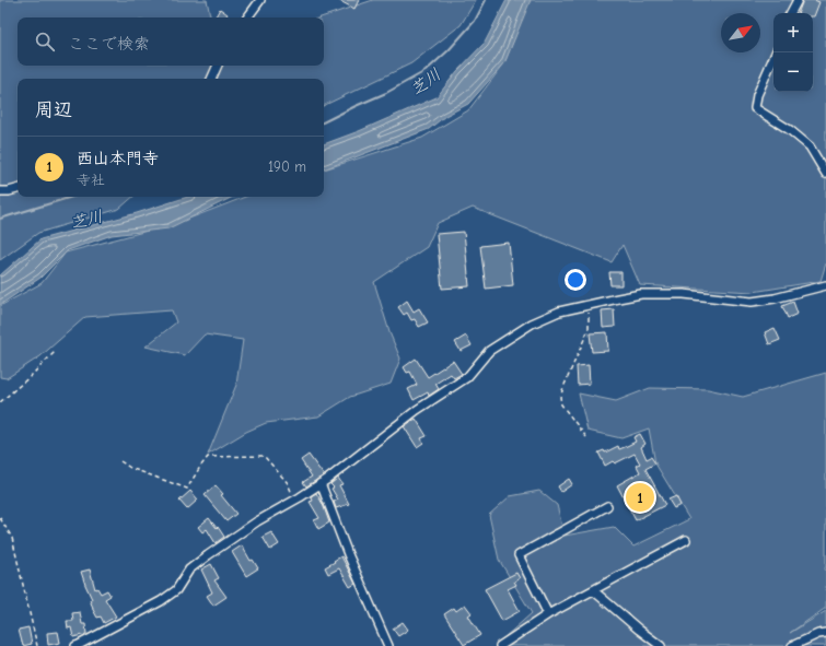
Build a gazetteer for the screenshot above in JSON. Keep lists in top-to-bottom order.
{
  "water": ["芝川"],
  "north": "top right",
  "page": {
    "map_buttons": ["+", "−"],
    "search": "ここで検索",
    "heading": "周辺",
    "list": [
      {
        "mark": "1",
        "name": "西山本門寺",
        "note": "寺社",
        "value": "190 m"
      }
    ],
    "pins": "1"
  }
}
